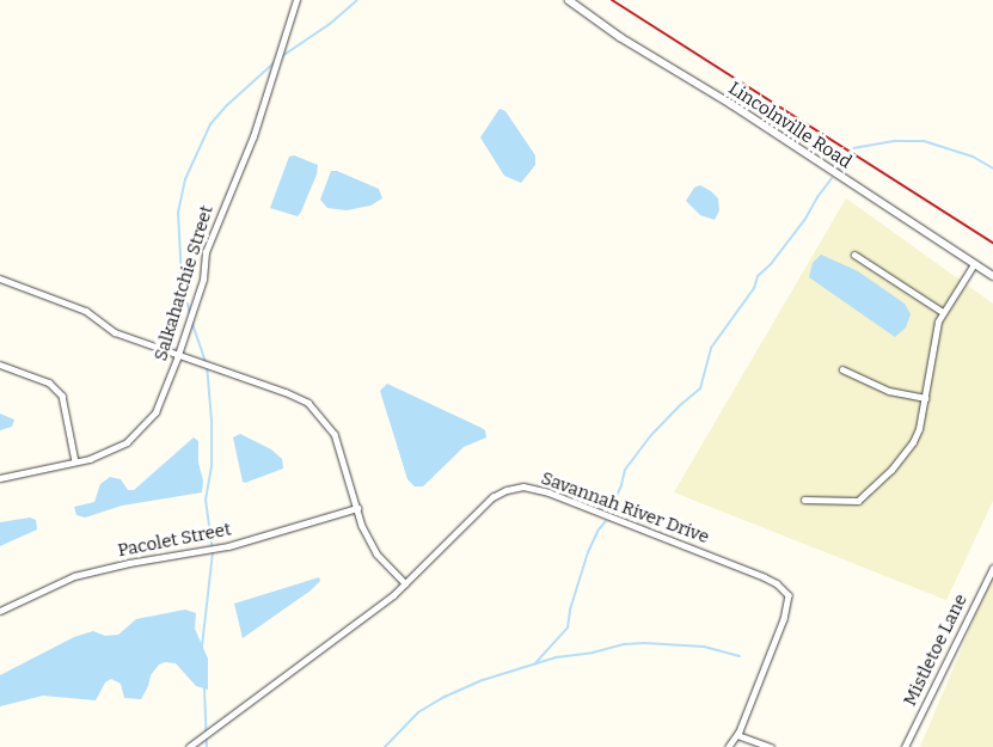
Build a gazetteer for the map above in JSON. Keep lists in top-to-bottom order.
{
  "streets": {
    "street": [
      "Lincolnville Road",
      "Salkahatchie Street",
      "Savannah River Drive",
      "Pacolet Street",
      "Mistletoe Lane"
    ]
  }
}
